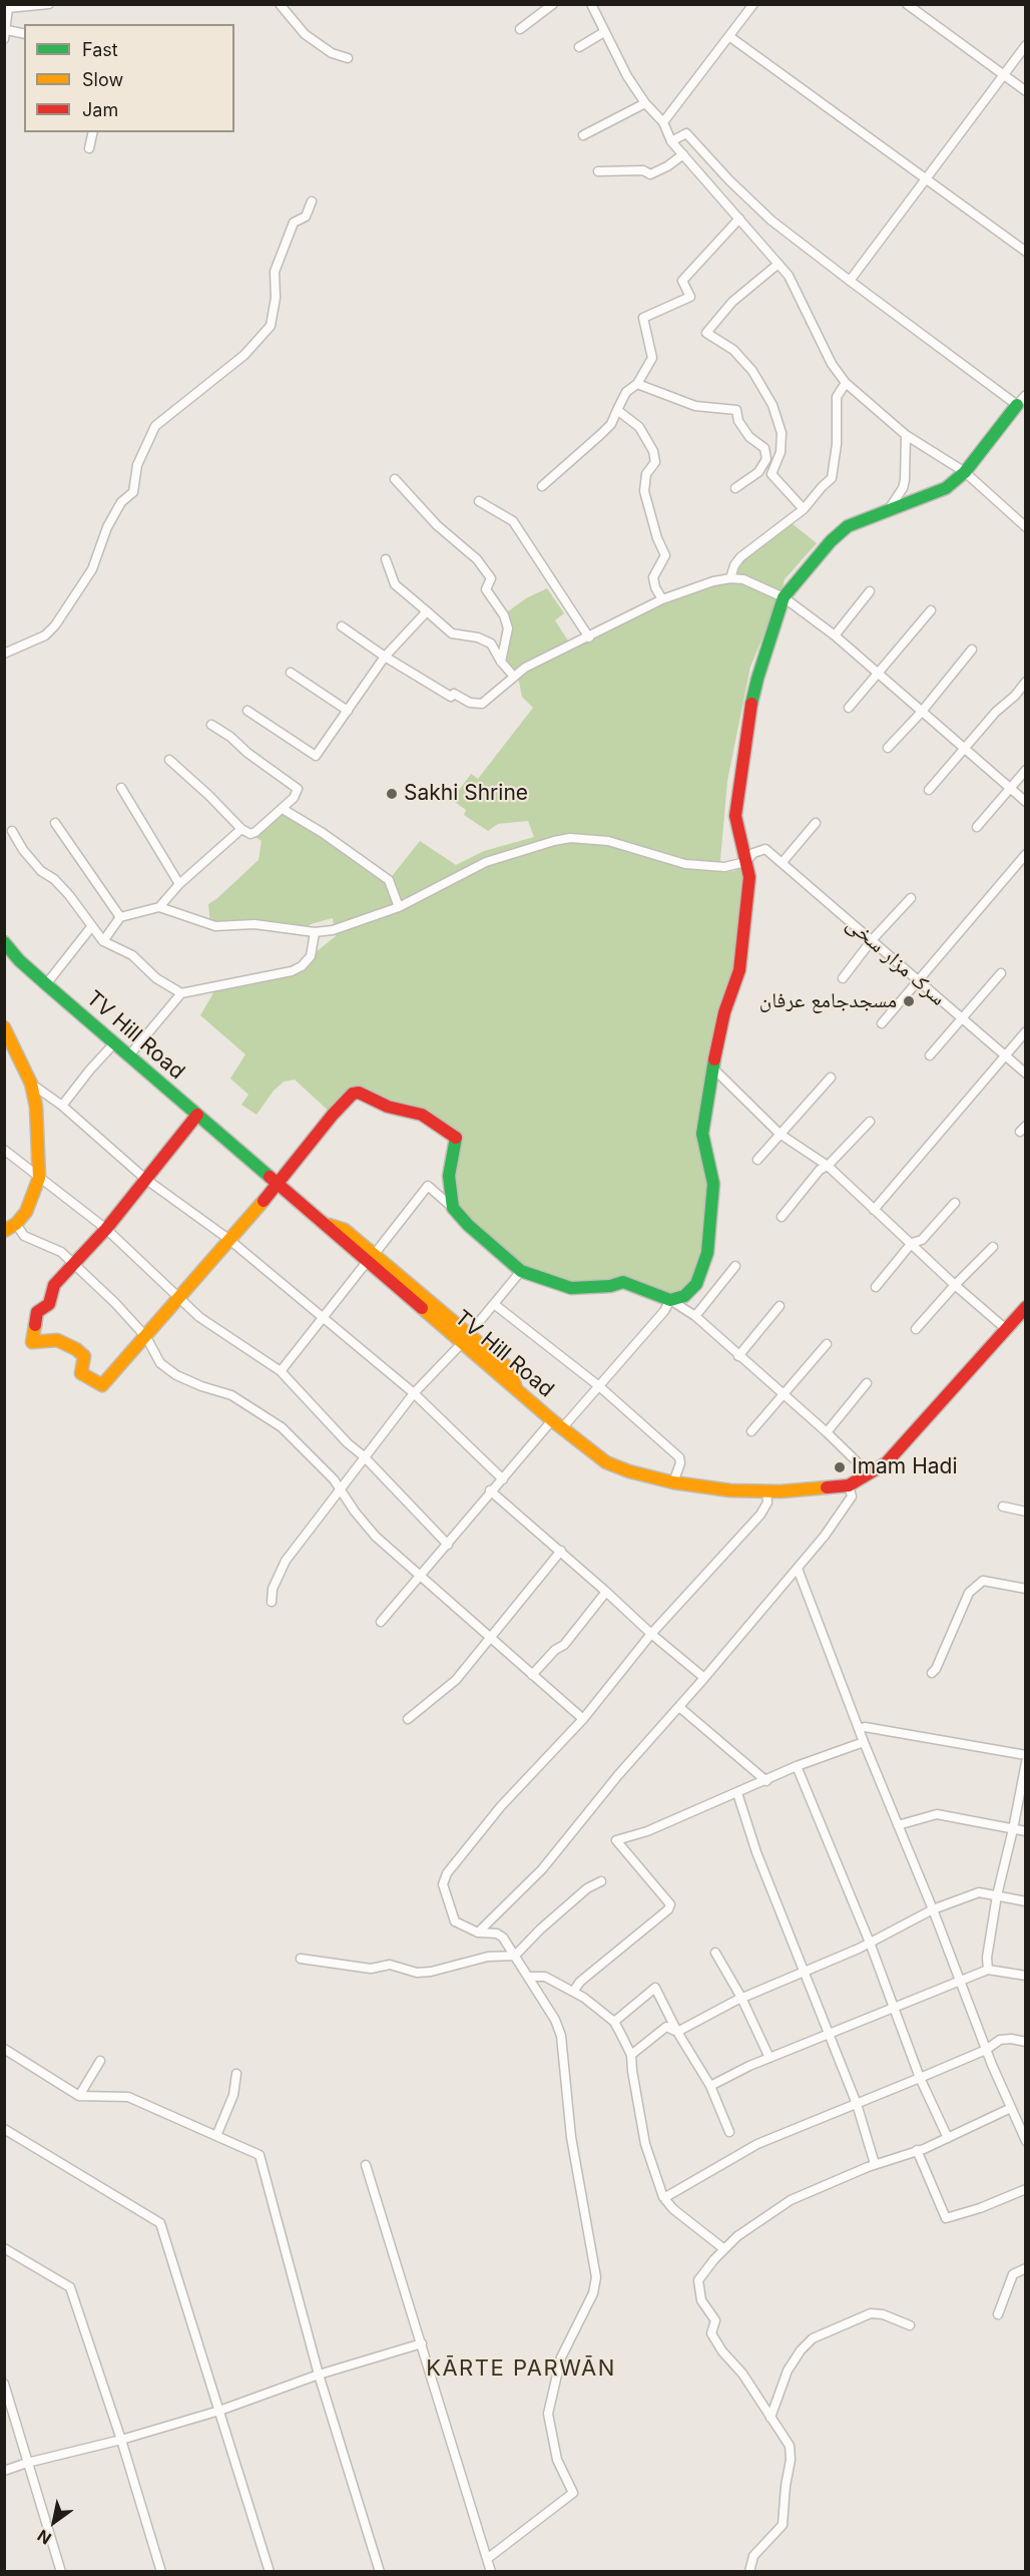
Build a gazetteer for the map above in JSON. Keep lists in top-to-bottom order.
{
  "streets": {
    "street": ["سرک مزار سخی", "TV Hill Road"]
  },
  "districts": ["KĀRTE PARWĀN"],
  "places": ["Sakhi Shrine", "مسجدجامع عرفان", "Imam Hadi"],
  "legend": ["Fast", "Slow", "Jam"],
  "north": "bottom left"
}
